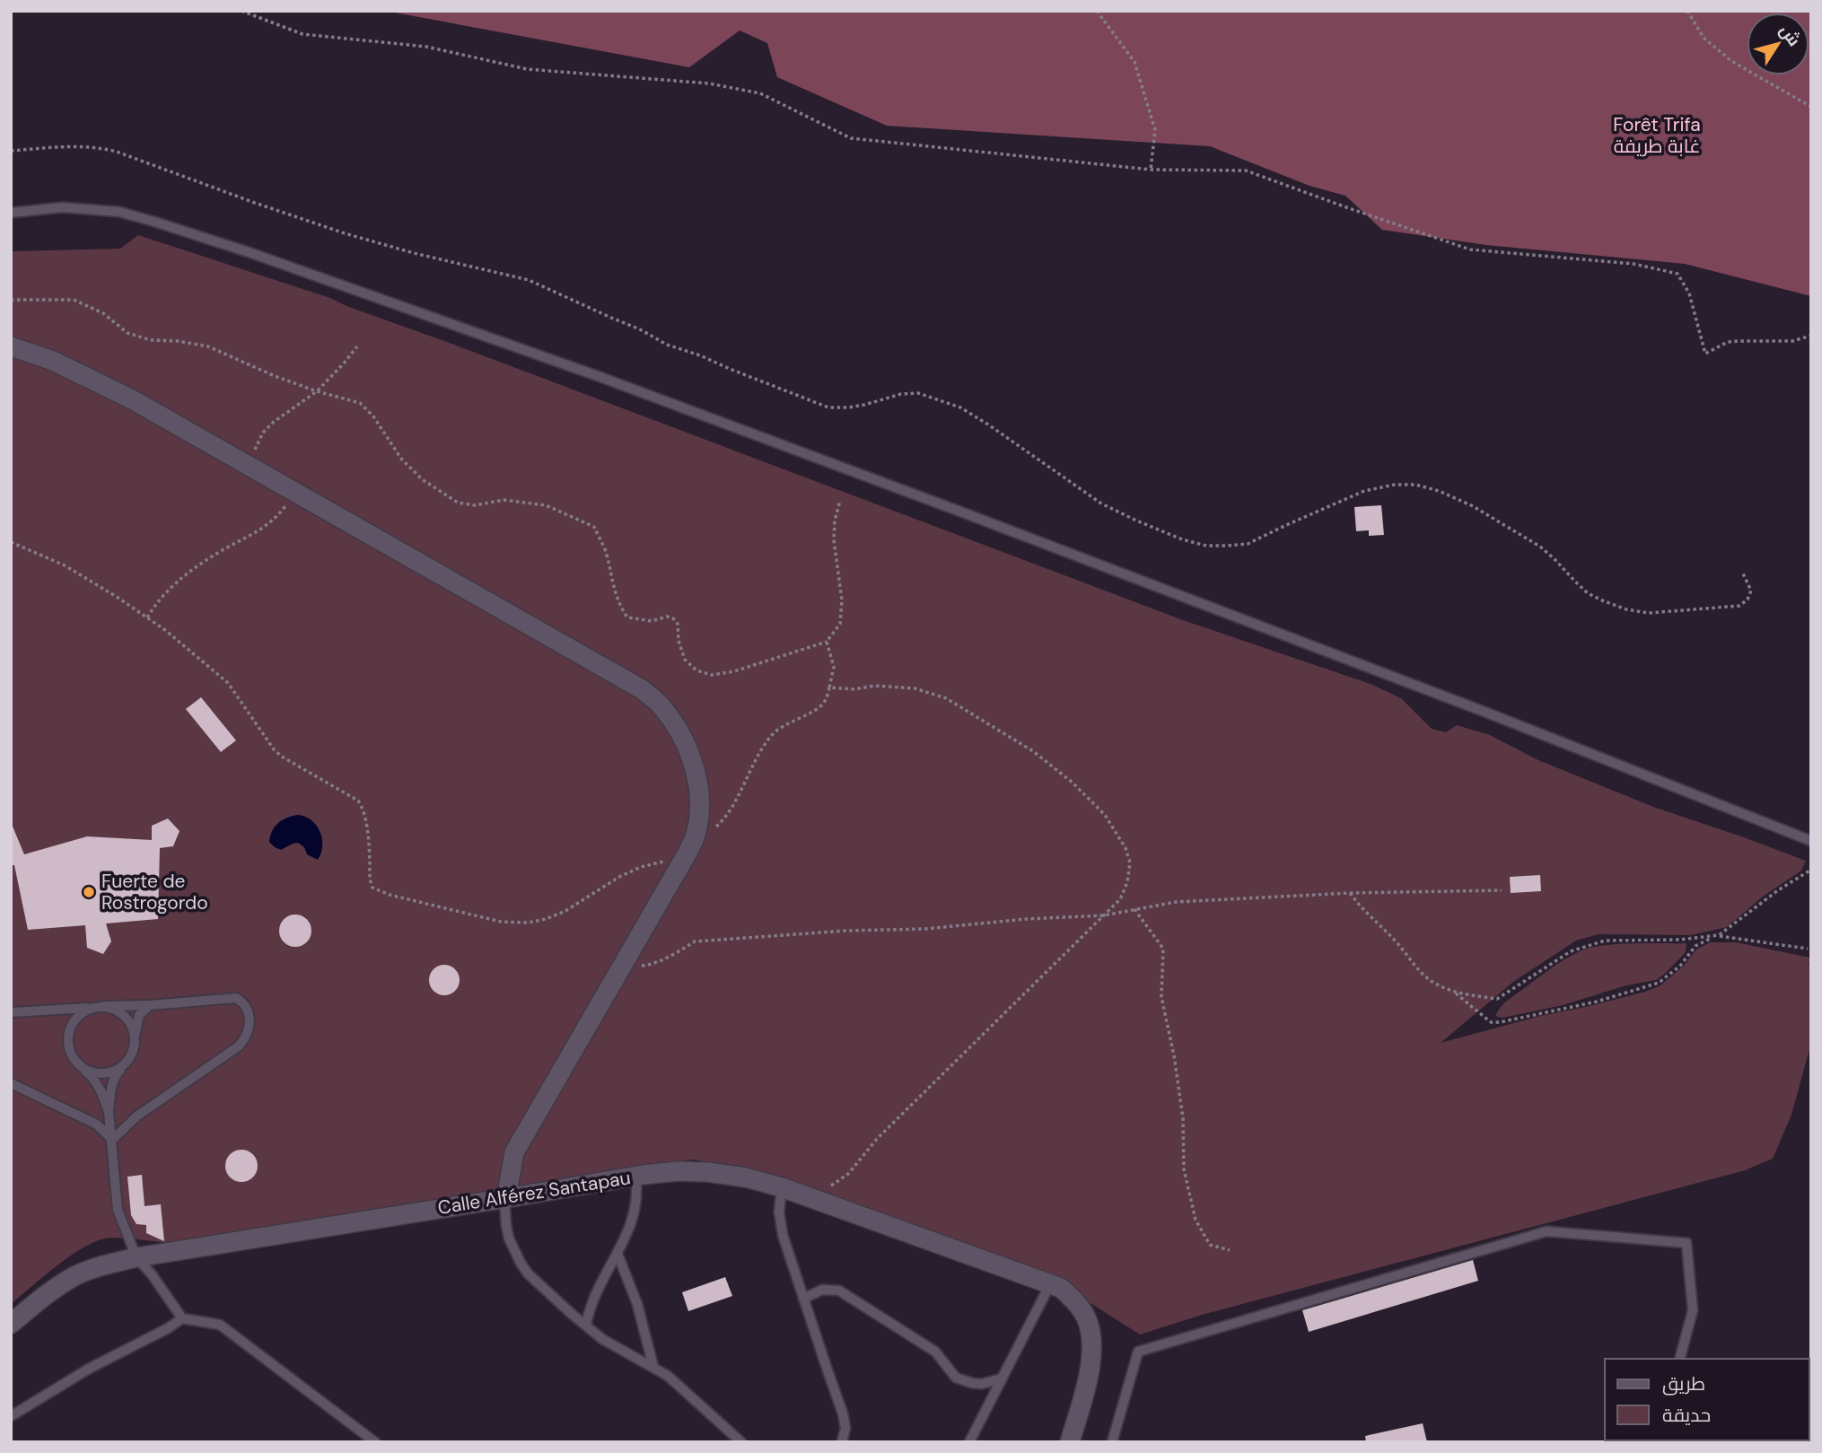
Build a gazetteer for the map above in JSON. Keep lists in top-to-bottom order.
{
  "streets": {
    "street": ["Calle Alférez Santapau"]
  },
  "parks": ["Forêt Trifa غابة طريفة"],
  "places": ["Fuerte de Rostrogordo"],
  "legend": ["طريق", "حديقة"],
  "north": "top right"
}
